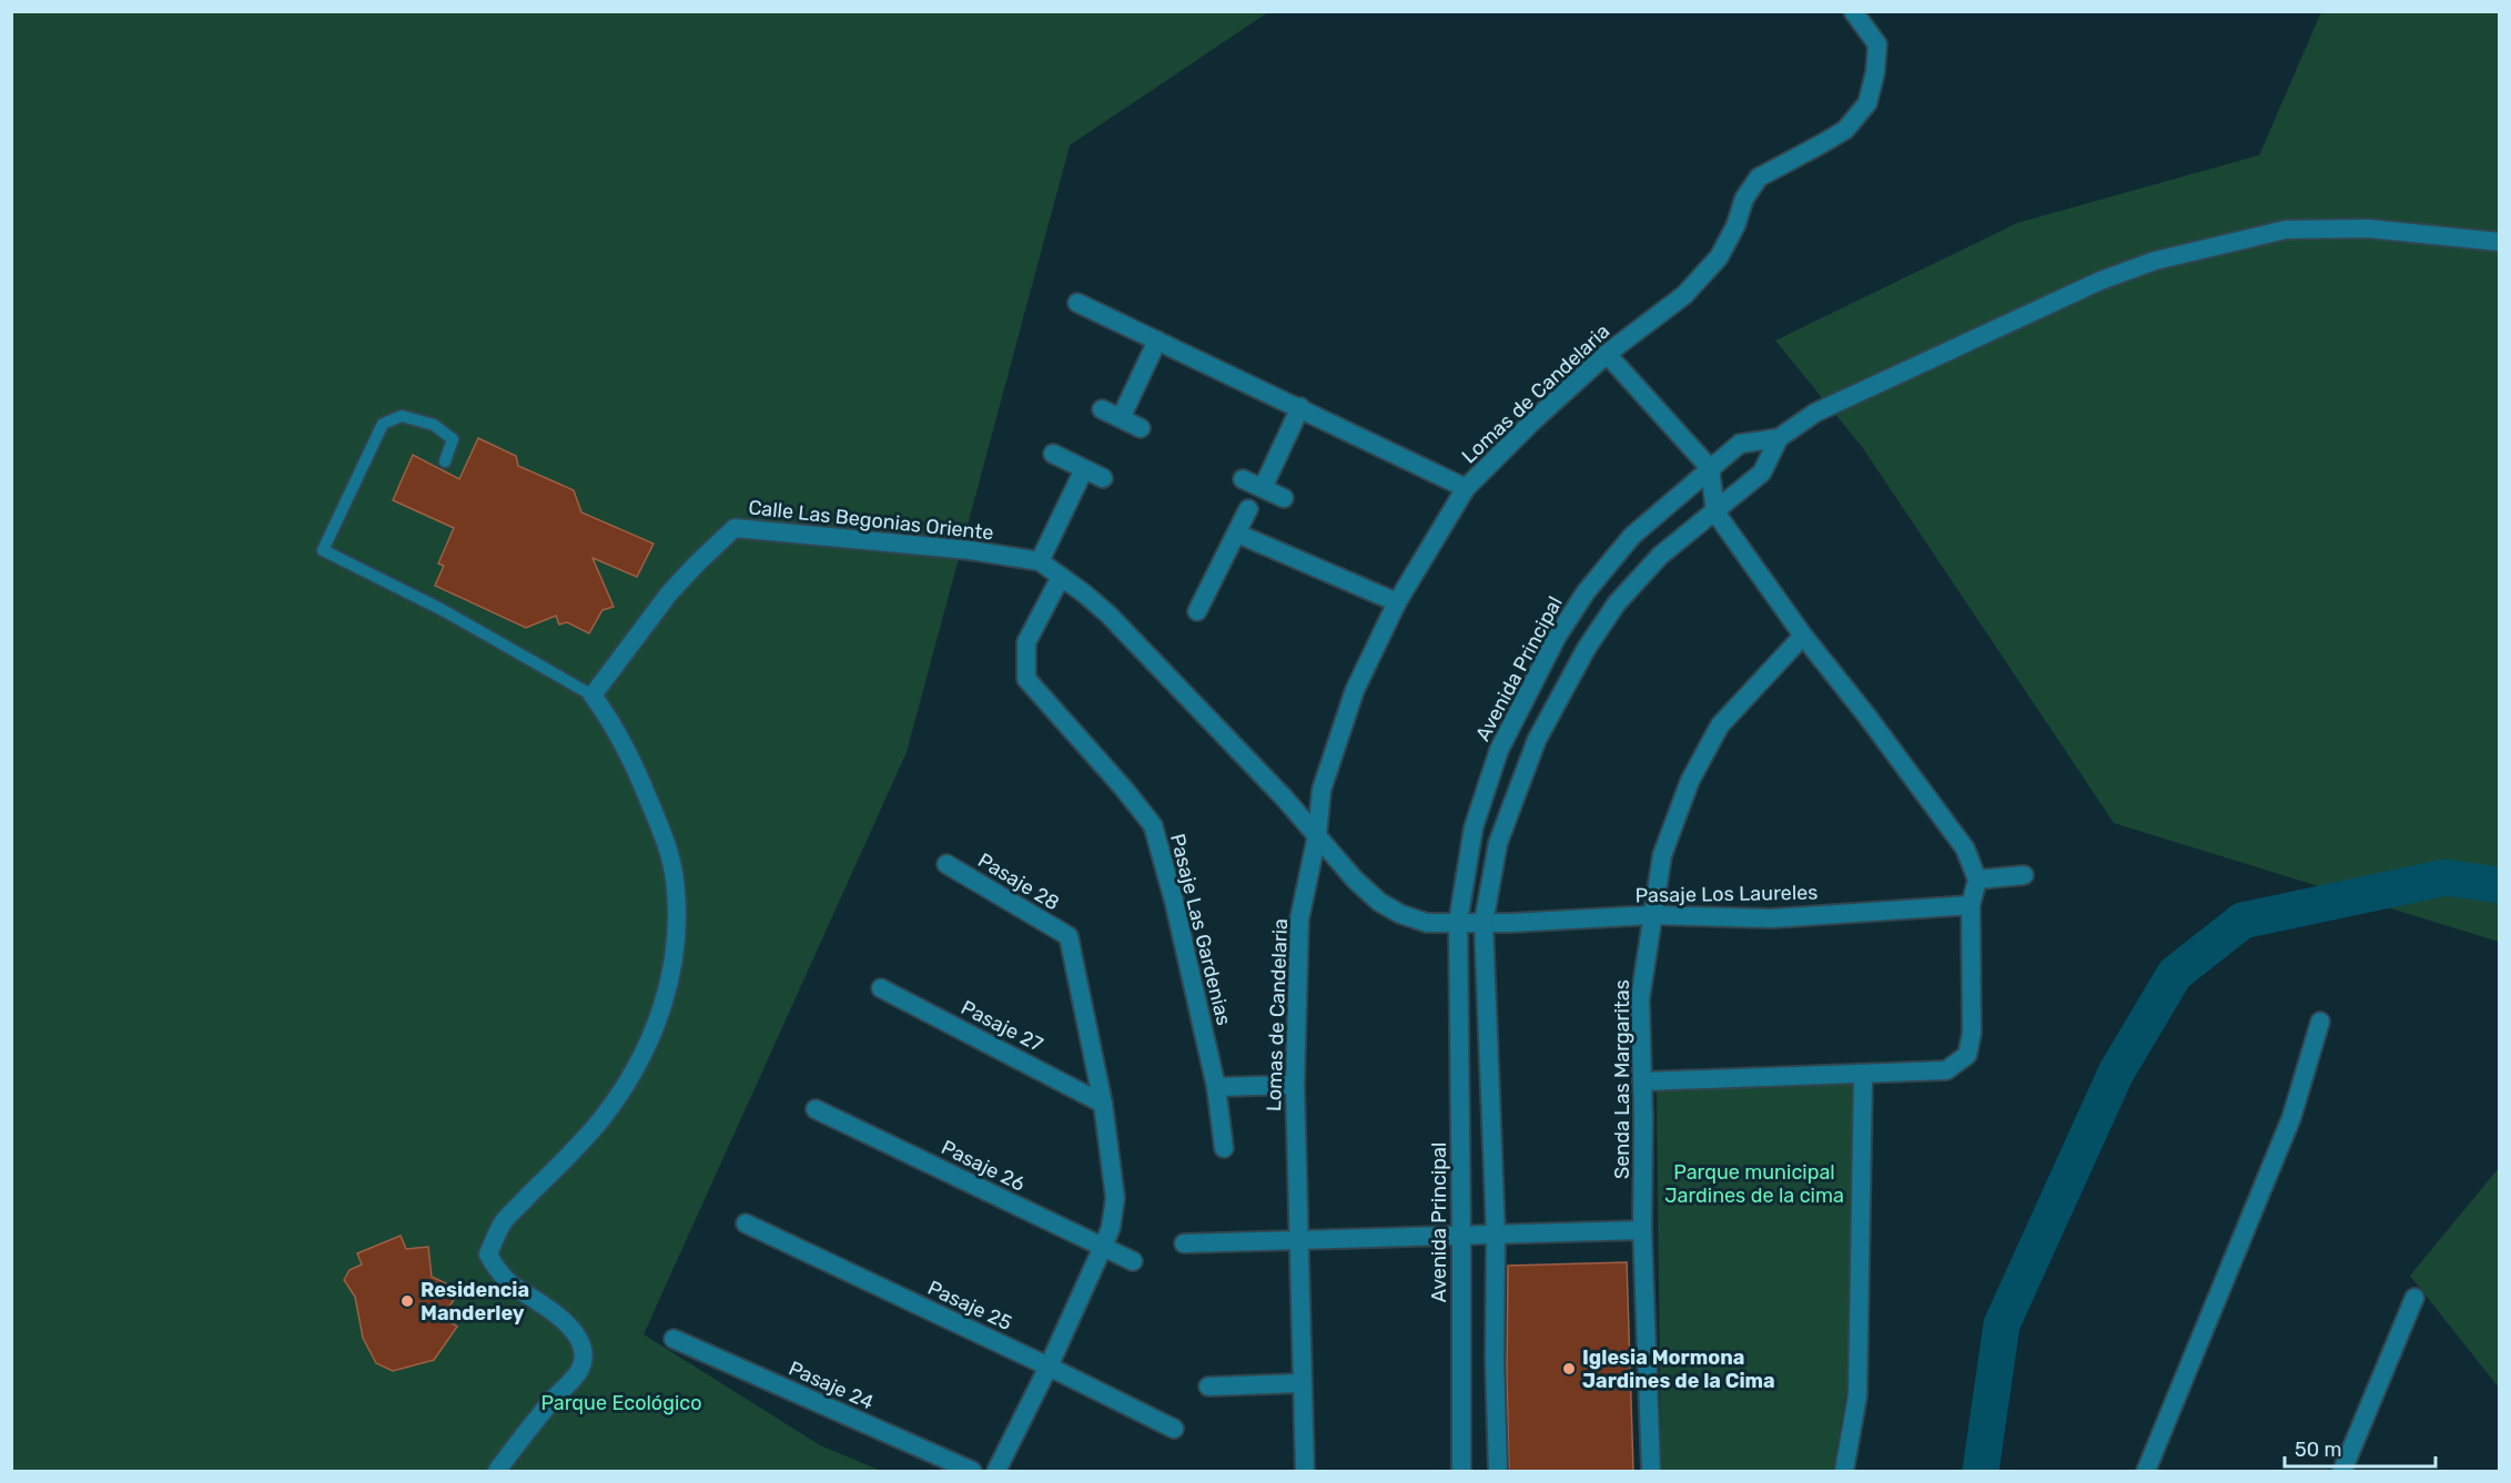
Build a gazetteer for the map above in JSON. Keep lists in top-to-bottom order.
{
  "streets": {
    "street": [
      "Lomas de Candelaria",
      "Calle Las Begonias Oriente",
      "Avenida Principal",
      "Pasaje 28",
      "Pasaje Los Laureles",
      "Pasaje Las Gardenias",
      "Pasaje 27",
      "Senda Las Margaritas",
      "Pasaje 26",
      "Pasaje 25",
      "Pasaje 24"
    ]
  },
  "crossings": [
    ["Lomas de Candelaria", "Calle Las Begonias Oriente"],
    ["Calle Las Begonias Oriente", "Avenida Principal"],
    ["Calle Las Begonias Oriente", "Pasaje Los Laureles"],
    ["Calle Las Begonias Oriente", "Pasaje Las Gardenias"],
    ["Pasaje 28", "Pasaje 27"],
    ["Pasaje Los Laureles", "Senda Las Margaritas"]
  ],
  "parks": ["Parque municipal Jardines de la cima", "Parque Ecológico"],
  "places": ["Residencia Manderley", "Iglesia Mormona Jardines de la Cima"],
  "scale_bar": "50 m"
}
